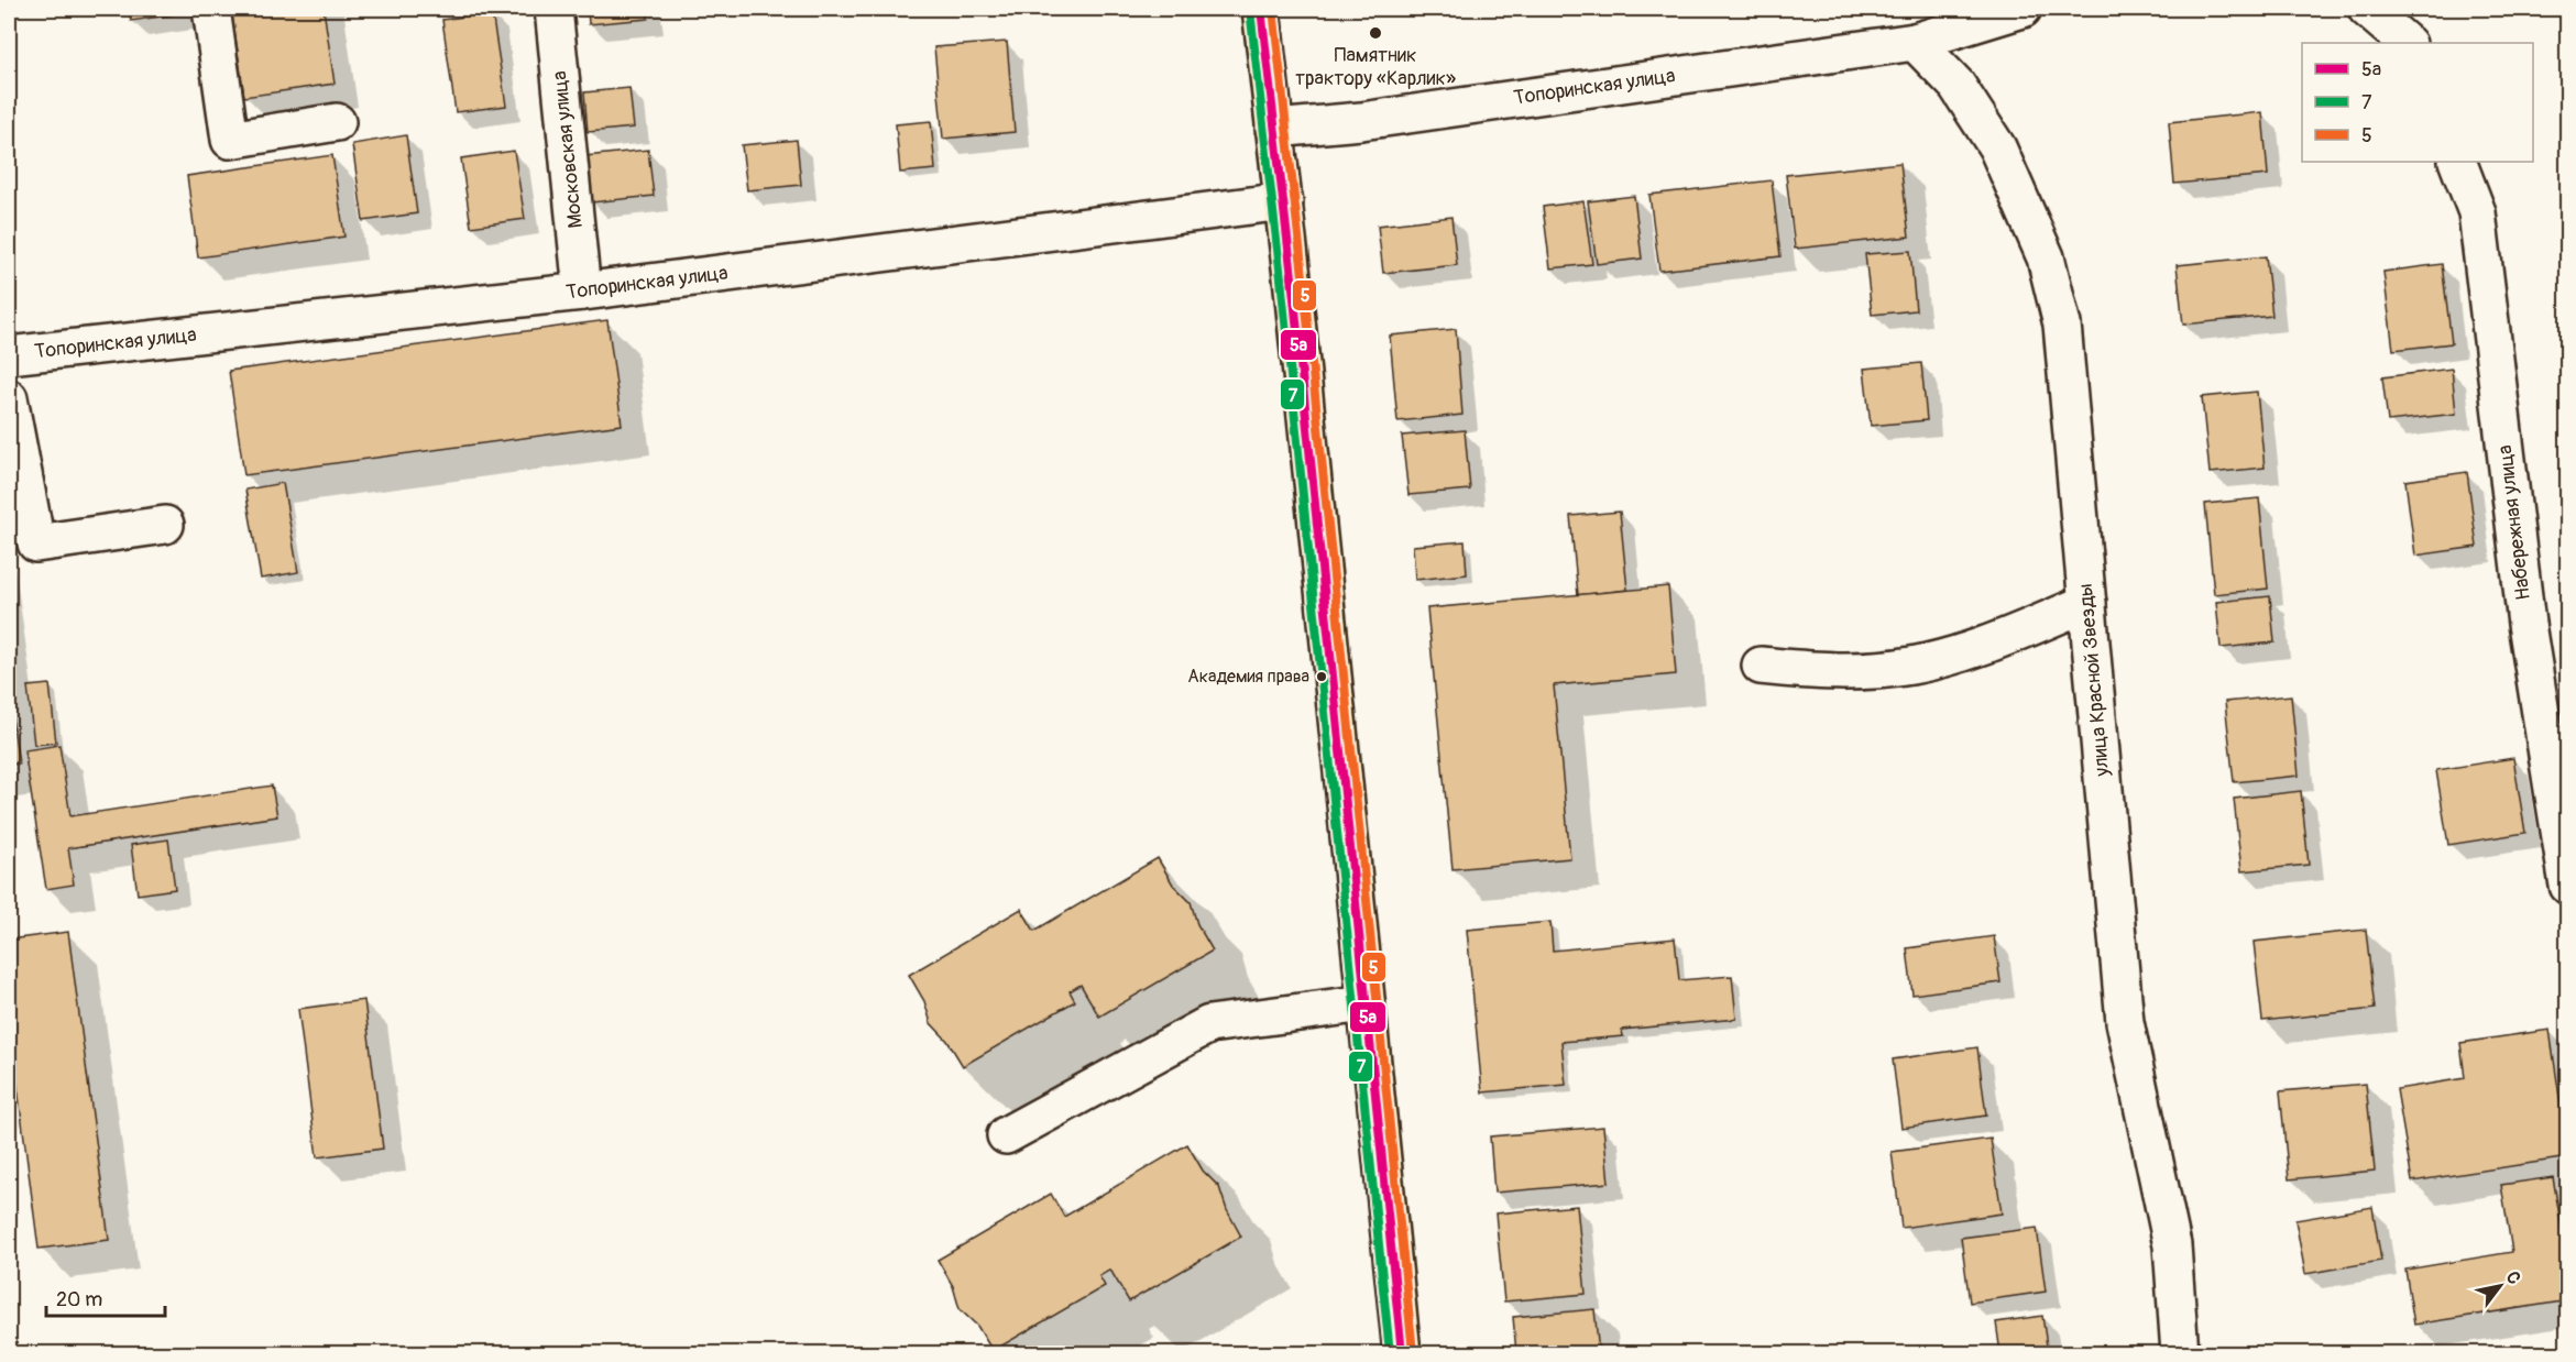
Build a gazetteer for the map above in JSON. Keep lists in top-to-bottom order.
{
  "streets": {
    "street": [
      "Топоринская улица",
      "Московская улица",
      "Набережная улица",
      "улица Красной Звезды"
    ]
  },
  "crossings": [
    ["Топоринская улица", "Московская улица"],
    ["Топоринская улица", "улица Красной Звезды"]
  ],
  "places": ["Памятник трактору «Карлик»", "Академия права"],
  "lines": ["transit line 5а", "transit line 5", "transit line 7"],
  "legend": ["5а", "7", "5"],
  "scale_bar": "20 m",
  "north": "top right"
}
